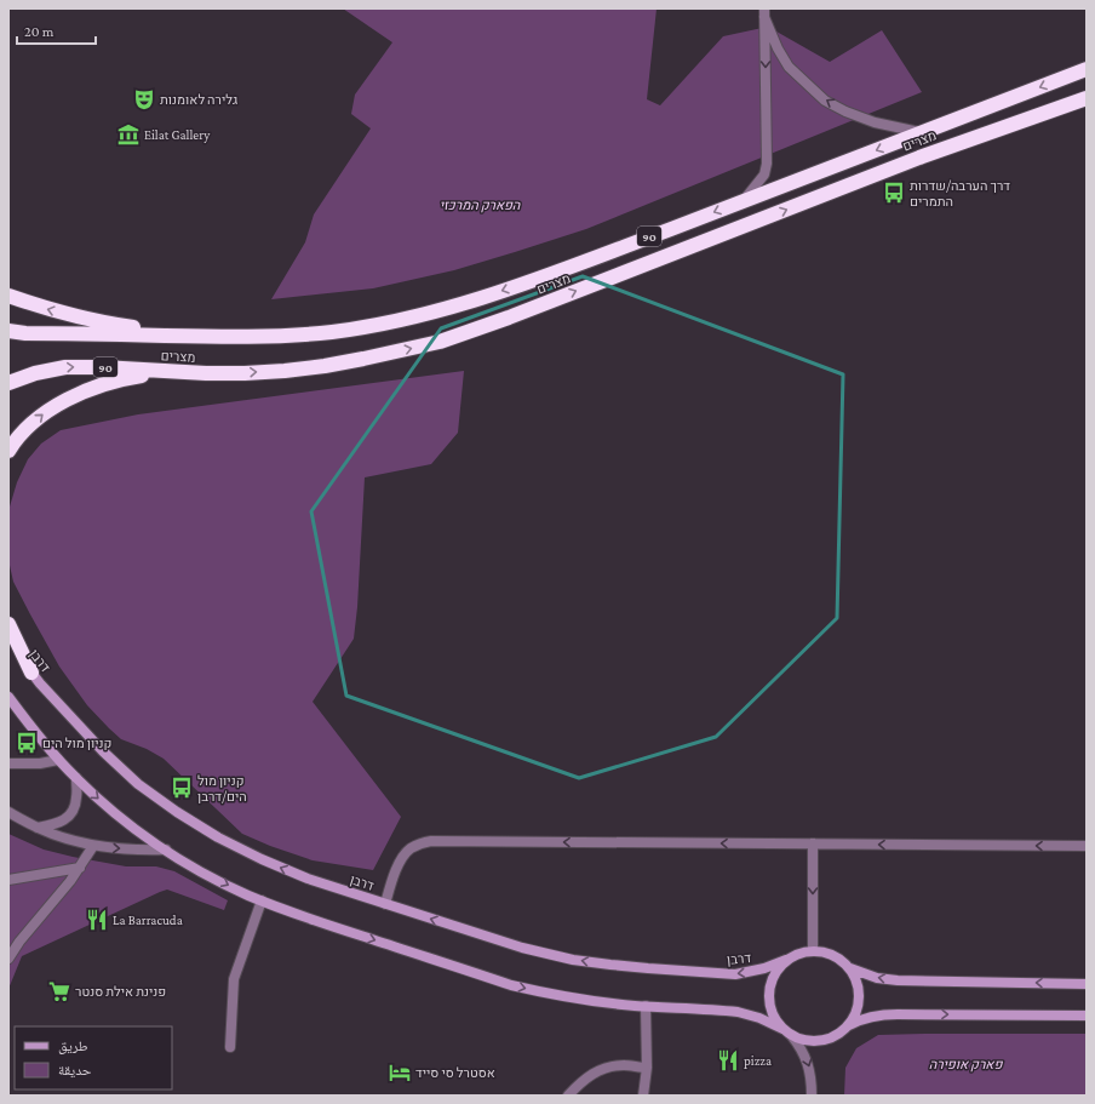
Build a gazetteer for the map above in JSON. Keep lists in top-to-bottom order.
{
  "streets": {
    "highway": ["מצרים", "90"],
    "street": ["דרבן"]
  },
  "parks": ["הפארק המרכזי", "פארק אופירה"],
  "places": {
    "theatre": ["גלירה לאומנות"],
    "museum": ["Eilat Gallery"],
    "bus stop": ["דרך הערבה/שדרות התמרים", "קניון מול הים", "קניון מול הים/דרבן"],
    "restaurant": ["La Barracuda", "pizza"],
    "supermarket": ["פנינת אילת סנטר"],
    "hotel": ["אסטרל סי סייד"]
  },
  "legend": ["طريق", "حديقة"],
  "scale_bar": "20 m"
}
